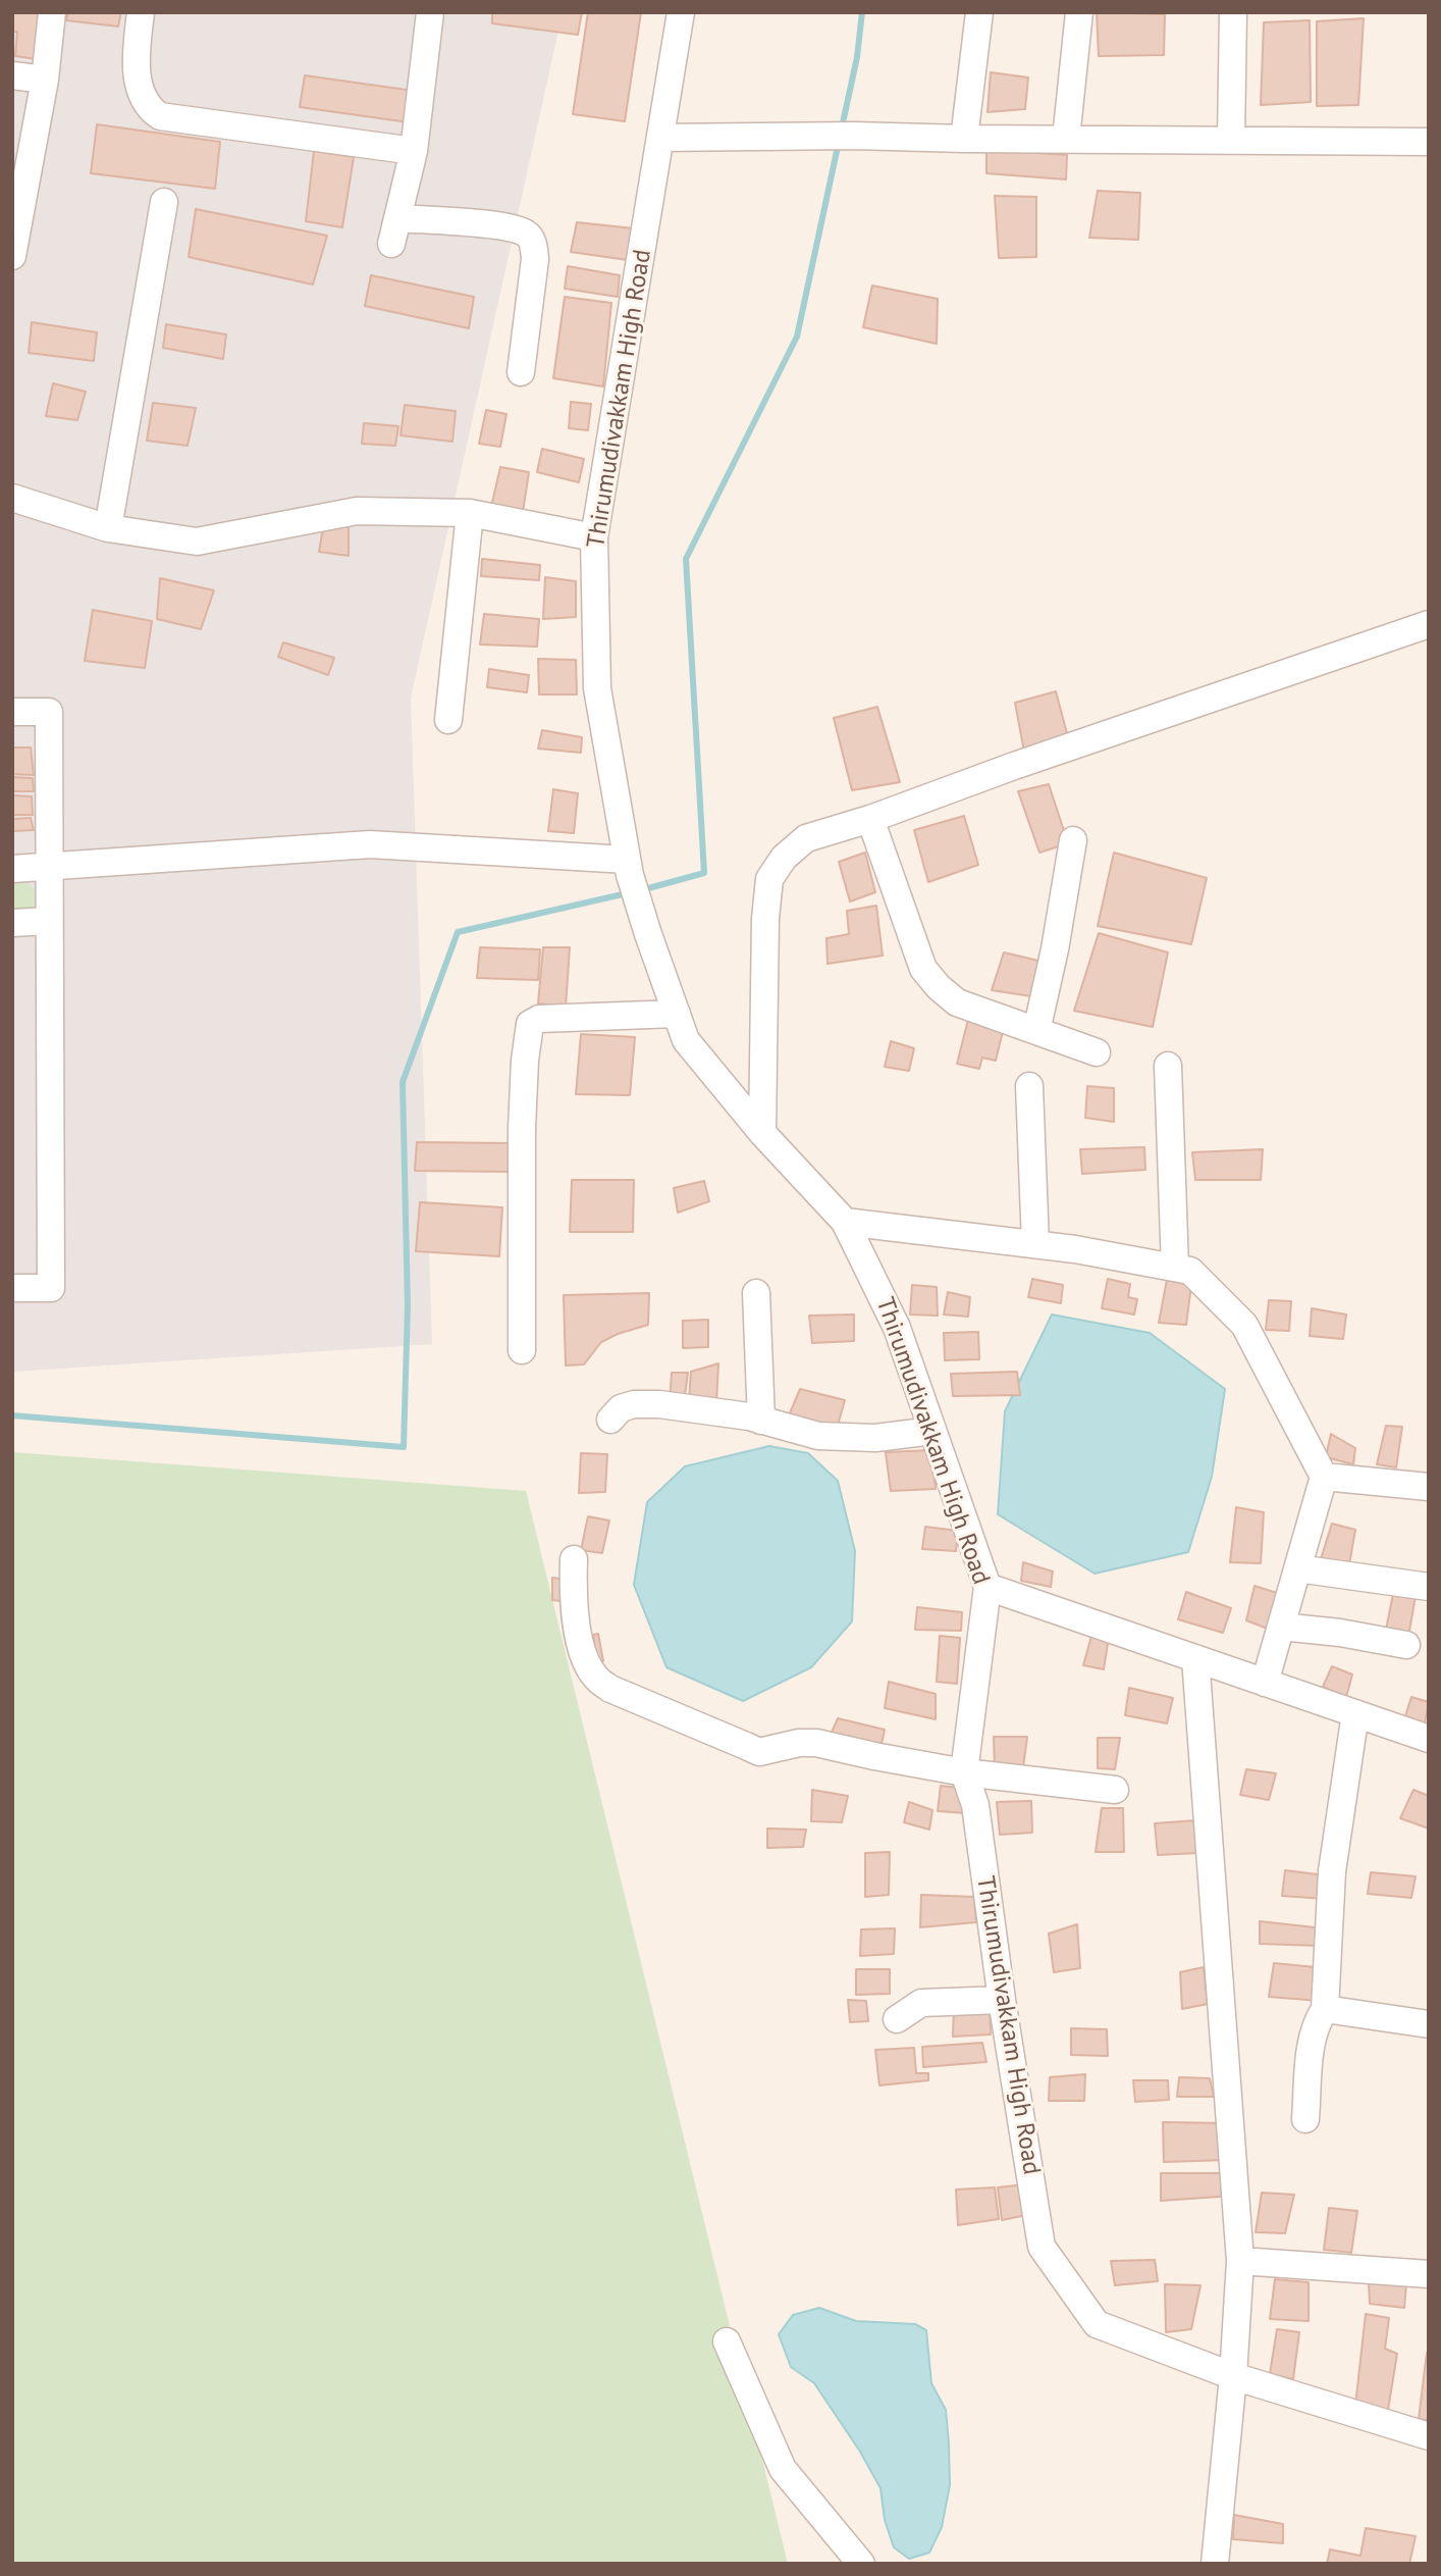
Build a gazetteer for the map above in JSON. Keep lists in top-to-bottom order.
{
  "streets": {
    "street": ["Thirumudivakkam High Road"]
  }
}
